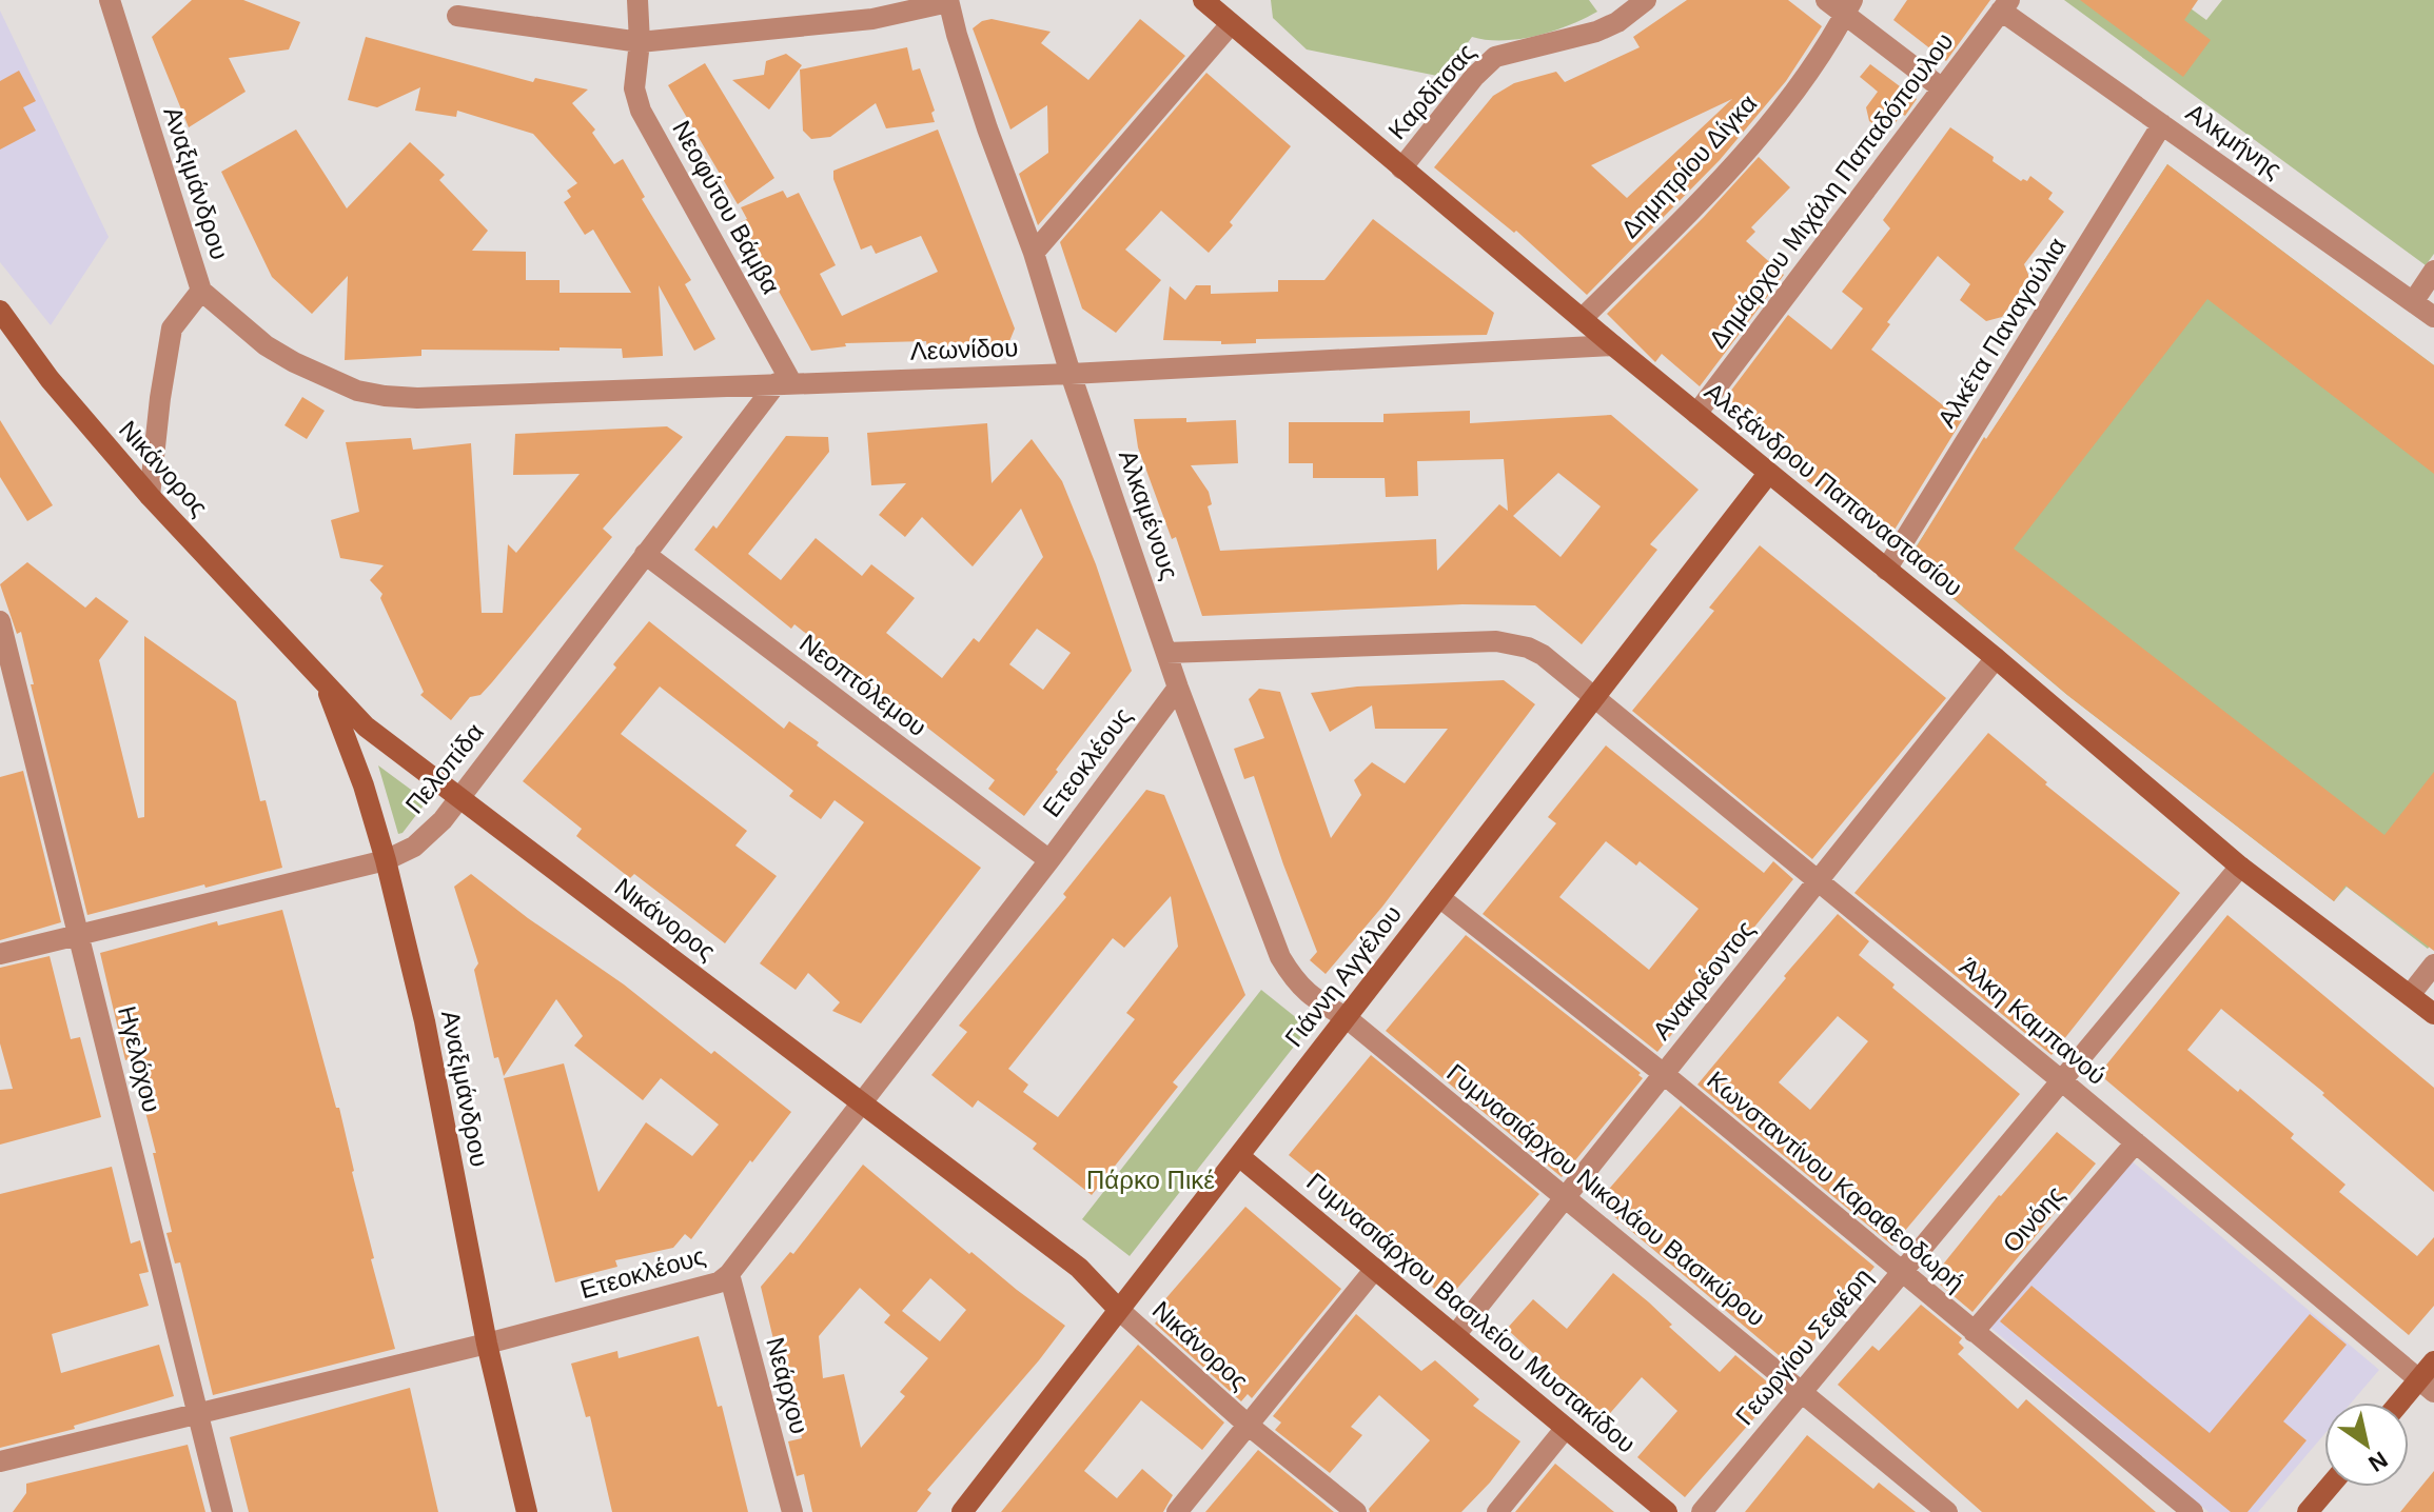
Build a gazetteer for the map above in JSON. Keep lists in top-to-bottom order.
{
  "streets": {
    "street": [
      "Καρδίτσας",
      "Αλκμήνης",
      "Δημητρίου Δίγκα",
      "Αναξιμάνδρου",
      "Δημάρχου Μιχάλη Παπαδόπουλου",
      "Νεοφύτου Βάμβα",
      "Αλκέτα Παναγούλια",
      "Λεωνίδου",
      "Νικάνορος",
      "Αλεξάνδρου Παπαναστασίου",
      "Αλκαμένους",
      "Νεοπτόλεμου",
      "Ετεοκλέους",
      "Πελοπίδα",
      "Γιάννη Αγγέλου",
      "Ανακρέοντος",
      "Άλκη Καμπανού",
      "Ηγελόχου",
      "Κωνσταντίνου Καραθεοδωρή",
      "Γυμνασιάρχου Νικολάου Βασικύρου",
      "Οινόης",
      "Γυμνασιάρχου Βασιλείου Μυστακίδου",
      "Γεωργίου Σεφέρη",
      "Νεάρχου"
    ]
  },
  "crossings": [
    ["Καρδίτσας", "Αλεξάνδρου Παπαναστασίου"],
    ["Αλκμήνης", "Δημάρχου Μιχάλη Παπαδόπουλου"],
    ["Αλκμήνης", "Αλκέτα Παναγούλια"],
    ["Δημητρίου Δίγκα", "Αλεξάνδρου Παπαναστασίου"],
    ["Αναξιμάνδρου", "Λεωνίδου"],
    ["Αναξιμάνδρου", "Νικάνορος"],
    ["Αναξιμάνδρου", "Ετεοκλέους"],
    ["Αναξιμάνδρου", "Πελοπίδα"],
    ["Δημάρχου Μιχάλη Παπαδόπουλου", "Αλεξάνδρου Παπαναστασίου"],
    ["Νεοφύτου Βάμβα", "Λεωνίδου"],
    ["Νεοφύτου Βάμβα", "Πελοπίδα"],
    ["Αλκέτα Παναγούλια", "Αλεξάνδρου Παπαναστασίου"],
    ["Λεωνίδου", "Αλεξάνδρου Παπαναστασίου"],
    ["Λεωνίδου", "Αλκαμένους"],
    ["Λεωνίδου", "Πελοπίδα"],
    ["Νικάνορος", "Ετεοκλέους"],
    ["Νικάνορος", "Πελοπίδα"],
    ["Νικάνορος", "Γιάννη Αγγέλου"],
    ["Αλεξάνδρου Παπαναστασίου", "Γιάννη Αγγέλου"],
    ["Αλεξάνδρου Παπαναστασίου", "Ανακρέοντος"],
    ["Αλεξάνδρου Παπαναστασίου", "Γεωργίου Σεφέρη"],
    ["Αλκαμένους", "Ετεοκλέους"],
    ["Αλκαμένους", "Γιάννη Αγγέλου"],
    ["Αλκαμένους", "Γυμνασιάρχου Νικολάου Βασικύρου"],
    ["Νεοπτόλεμου", "Ετεοκλέους"],
    ["Νεοπτόλεμου", "Πελοπίδα"],
    ["Ετεοκλέους", "Ηγελόχου"],
    ["Ετεοκλέους", "Νεάρχου"],
    ["Πελοπίδα", "Ηγελόχου"],
    ["Γιάννη Αγγέλου", "Άλκη Καμπανού"],
    ["Γιάννη Αγγέλου", "Κωνσταντίνου Καραθεοδωρή"],
    ["Γιάννη Αγγέλου", "Γυμνασιάρχου Νικολάου Βασικύρου"],
    ["Γιάννη Αγγέλου", "Γυμνασιάρχου Βασιλείου Μυστακίδου"],
    ["Ανακρέοντος", "Άλκη Καμπανού"],
    ["Ανακρέοντος", "Κωνσταντίνου Καραθεοδωρή"],
    ["Ανακρέοντος", "Γυμνασιάρχου Νικολάου Βασικύρου"],
    ["Ανακρέοντος", "Γυμνασιάρχου Βασιλείου Μυστακίδου"],
    ["Άλκη Καμπανού", "Οινόης"],
    ["Άλκη Καμπανού", "Γεωργίου Σεφέρη"],
    ["Κωνσταντίνου Καραθεοδωρή", "Οινόης"],
    ["Κωνσταντίνου Καραθεοδωρή", "Γεωργίου Σεφέρη"],
    ["Γυμνασιάρχου Νικολάου Βασικύρου", "Γεωργίου Σεφέρη"]
  ],
  "parks": ["Πάρκο Πικέ"],
  "north": "bottom right"
}
